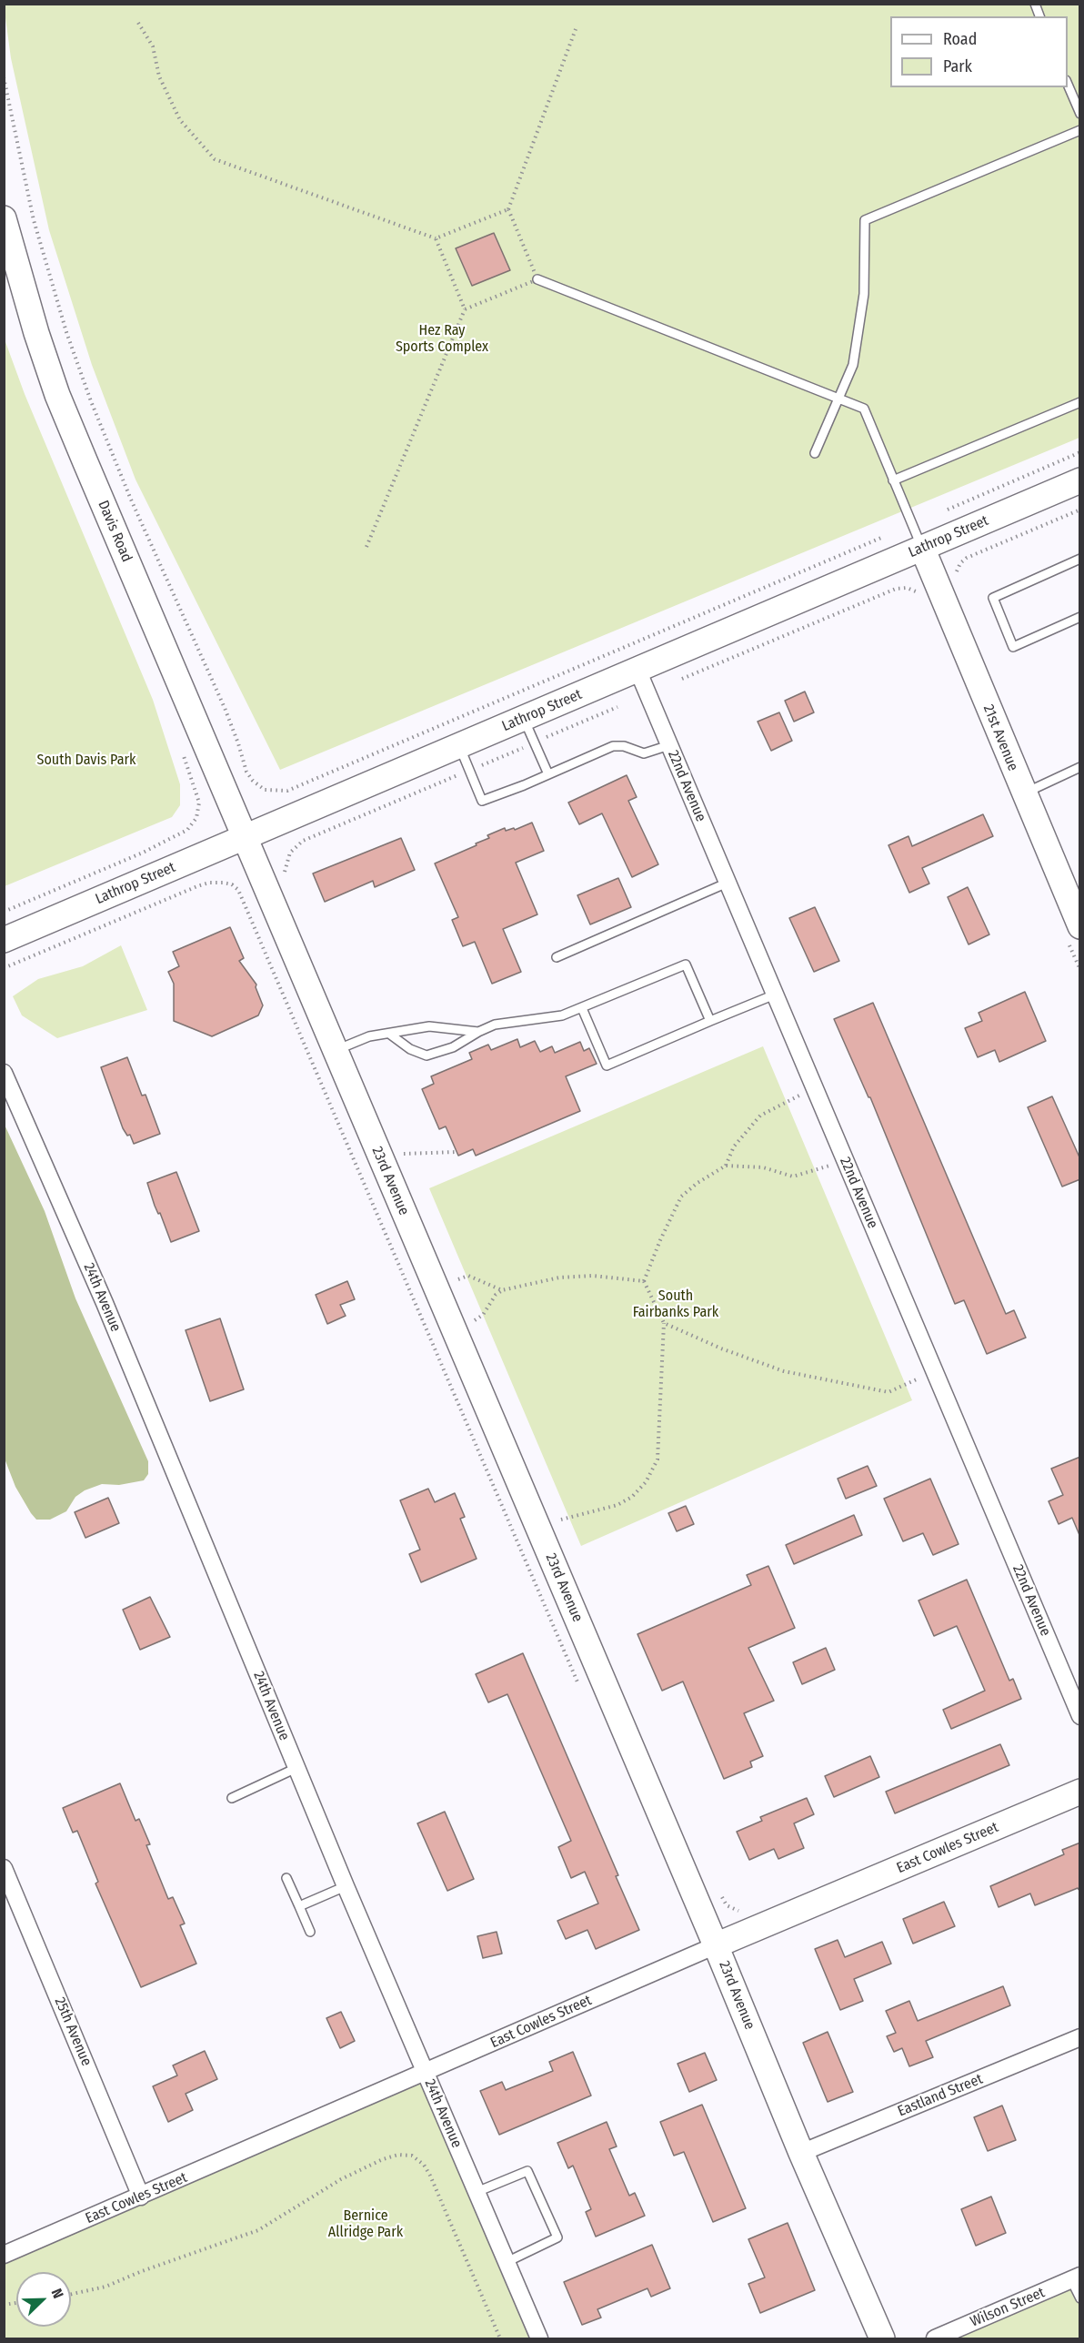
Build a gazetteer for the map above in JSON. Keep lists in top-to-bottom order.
{
  "streets": {
    "street": [
      "Davis Road",
      "Lathrop Street",
      "21st Avenue",
      "22nd Avenue",
      "23rd Avenue",
      "24th Avenue",
      "East Cowles Street",
      "25th Avenue",
      "Eastland Street",
      "Wilson Street"
    ]
  },
  "crossings": [
    ["Davis Road", "Lathrop Street"],
    ["Davis Road", "23rd Avenue"],
    ["Lathrop Street", "21st Avenue"],
    ["Lathrop Street", "22nd Avenue"],
    ["Lathrop Street", "23rd Avenue"],
    ["23rd Avenue", "East Cowles Street"],
    ["23rd Avenue", "Eastland Street"],
    ["24th Avenue", "East Cowles Street"],
    ["East Cowles Street", "25th Avenue"]
  ],
  "parks": [
    "Hez Ray Sports Complex",
    "South Davis Park",
    "South Fairbanks Park",
    "Bernice Allridge Park"
  ],
  "legend": ["Road", "Park"],
  "north": "top right"
}
